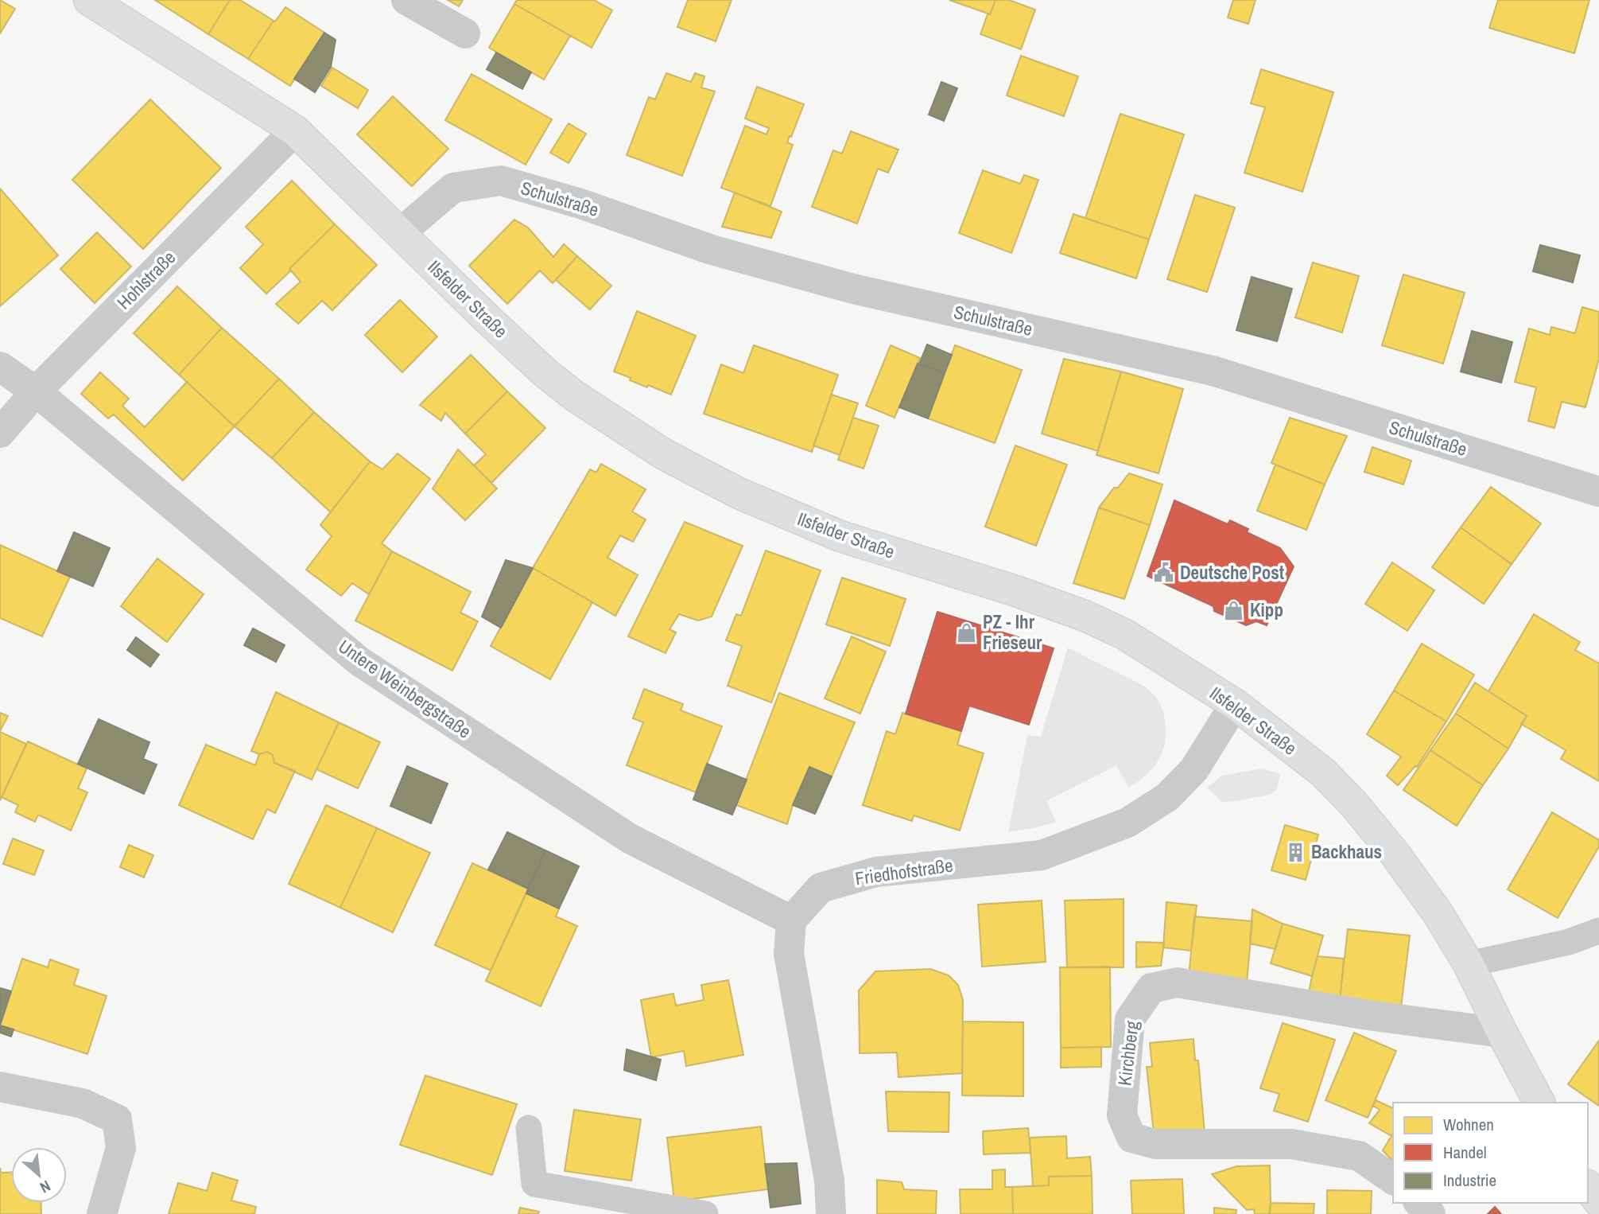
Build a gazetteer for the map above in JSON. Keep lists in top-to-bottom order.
{
  "streets": {
    "main road": ["Ilsfelder Straße"],
    "street": [
      "Schulstraße",
      "Hohlstraße",
      "Untere Weinbergstraße",
      "Friedhofstraße",
      "Kirchberg"
    ]
  },
  "crossings": [
    ["Schulstraße", "Ilsfelder Straße"],
    ["Hohlstraße", "Ilsfelder Straße"],
    ["Hohlstraße", "Untere Weinbergstraße"],
    ["Ilsfelder Straße", "Friedhofstraße"],
    ["Ilsfelder Straße", "Kirchberg"],
    ["Untere Weinbergstraße", "Friedhofstraße"]
  ],
  "places": {
    "public building": ["Deutsche Post"],
    "shop": ["Kipp", "PZ - Ihr Frieseur"],
    "building": ["Backhaus"]
  },
  "legend": ["Wohnen", "Handel", "Industrie"],
  "north": "bottom right"
}
